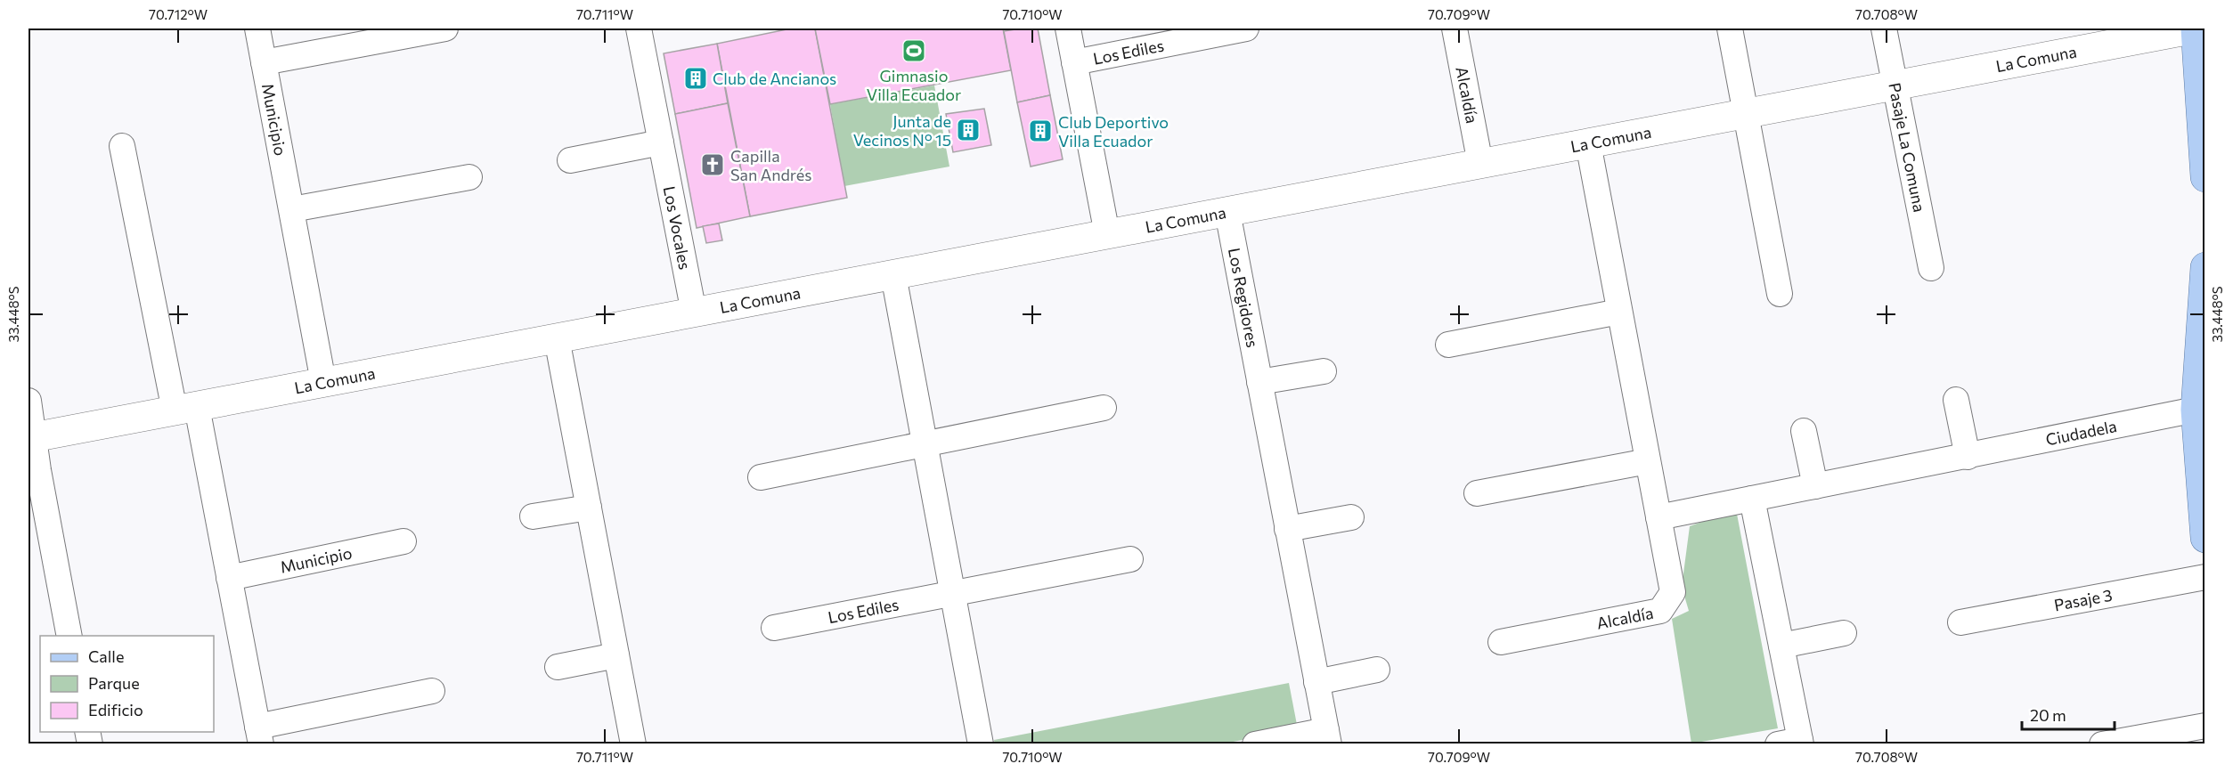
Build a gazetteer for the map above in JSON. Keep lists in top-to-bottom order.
{
  "streets": {
    "street": [
      "Los Ediles",
      "La Comuna",
      "Alcaldía",
      "Municipio",
      "Pasaje La Comuna",
      "Los Vocales",
      "Los Regidores",
      "Ciudadela",
      "Pasaje 3"
    ]
  },
  "crossings": [
    ["La Comuna", "Alcaldía"],
    ["La Comuna", "Municipio"],
    ["La Comuna", "Pasaje La Comuna"],
    ["La Comuna", "Los Vocales"],
    ["La Comuna", "Los Regidores"],
    ["Alcaldía", "Ciudadela"]
  ],
  "places": {
    "sports": ["Gimnasio Villa Ecuador"],
    "building": ["Club de Ancianos", "Junta de Vecinos N° 15", "Club Deportivo Villa Ecuador"],
    "church": ["Capilla San Andrés"]
  },
  "legend": ["Calle", "Parque", "Edificio"],
  "scale_bar": "20 m",
  "coordinates": [
    "70.712°W",
    "70.711°W",
    "70.710°W",
    "70.709°W",
    "70.708°W",
    "33.448°S"
  ]
}
